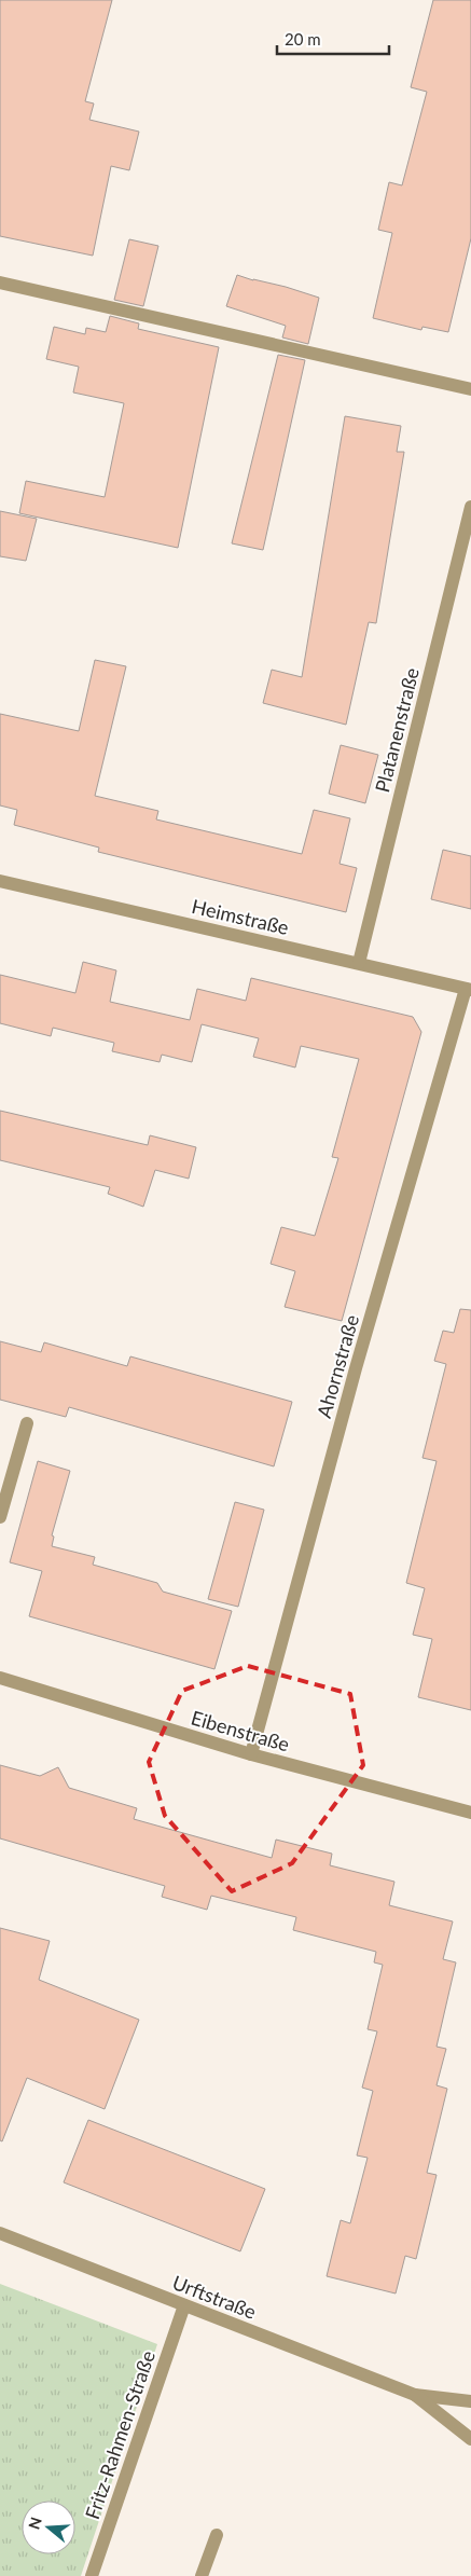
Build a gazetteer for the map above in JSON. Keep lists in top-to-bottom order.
{
  "streets": {
    "street": [
      "Platanenstraße",
      "Heimstraße",
      "Ahornstraße",
      "Eibenstraße",
      "Urftstraße",
      "Fritz-Rahmen-Straße"
    ]
  },
  "crossings": [
    ["Platanenstraße", "Heimstraße"],
    ["Heimstraße", "Ahornstraße"],
    ["Ahornstraße", "Eibenstraße"],
    ["Urftstraße", "Fritz-Rahmen-Straße"]
  ],
  "scale_bar": "20 m",
  "north": "left"
}
